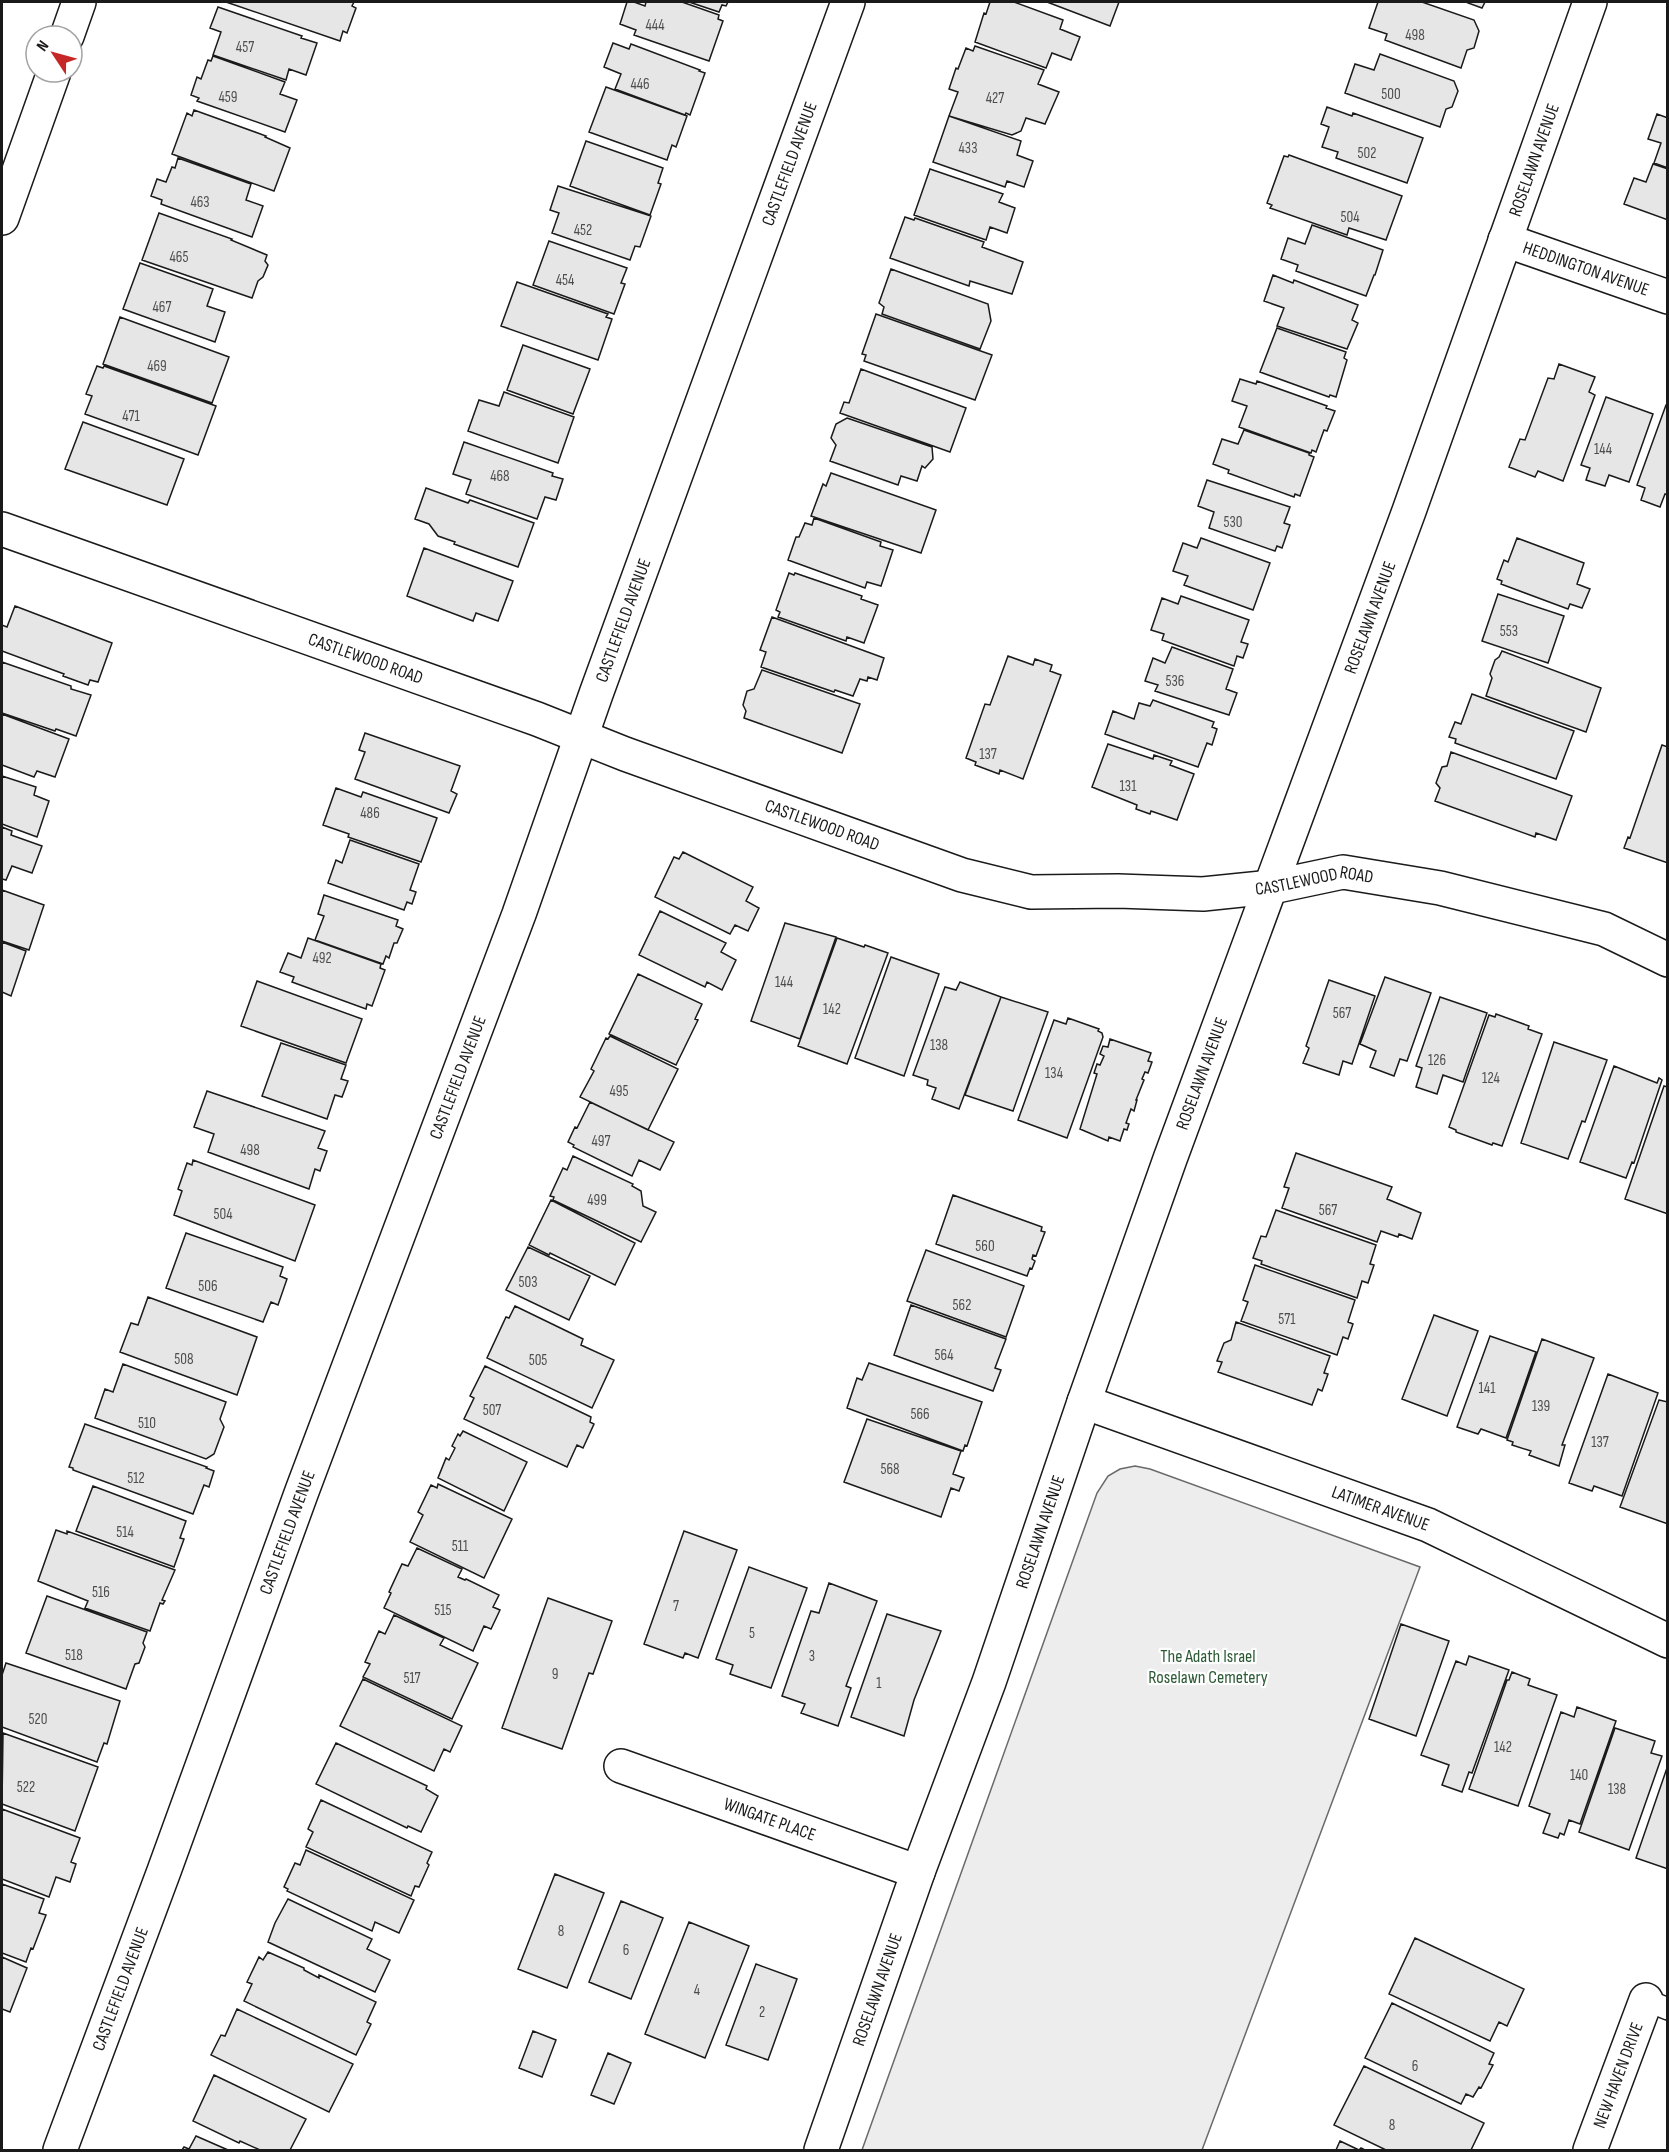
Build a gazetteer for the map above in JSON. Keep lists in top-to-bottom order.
{
  "streets": {
    "street": [
      "ROSELAWN AVENUE",
      "CASTLEFIELD AVENUE",
      "HEDDINGTON AVENUE",
      "CASTLEWOOD ROAD",
      "LATIMER AVENUE",
      "WINGATE PLACE",
      "NEW HAVEN DRIVE"
    ]
  },
  "crossings": [
    ["ROSELAWN AVENUE", "HEDDINGTON AVENUE"],
    ["ROSELAWN AVENUE", "CASTLEWOOD ROAD"],
    ["ROSELAWN AVENUE", "LATIMER AVENUE"],
    ["ROSELAWN AVENUE", "WINGATE PLACE"],
    ["CASTLEFIELD AVENUE", "CASTLEWOOD ROAD"]
  ],
  "parks": ["The Adath Israel Roselawn Cemetery"],
  "house_numbers": [
    "444",
    "498",
    "457",
    "446",
    "500",
    "459",
    "427",
    "433",
    "502",
    "463",
    "504",
    "452",
    "465",
    "454",
    "467",
    "469",
    "471",
    "144",
    "468",
    "530",
    "553",
    "536",
    "137",
    "131",
    "486",
    "492",
    "144",
    "142",
    "567",
    "138",
    "126",
    "134",
    "124",
    "495",
    "497",
    "498",
    "499",
    "567",
    "504",
    "560",
    "503",
    "506",
    "562",
    "571",
    "564",
    "508",
    "505",
    "141",
    "139",
    "507",
    "566",
    "510",
    "137",
    "568",
    "512",
    "514",
    "511",
    "516",
    "7",
    "515",
    "5",
    "518",
    "3",
    "9",
    "517",
    "1",
    "520",
    "142",
    "140",
    "522",
    "138",
    "8",
    "6",
    "4",
    "2",
    "6",
    "8"
  ],
  "north": "top left"
}
